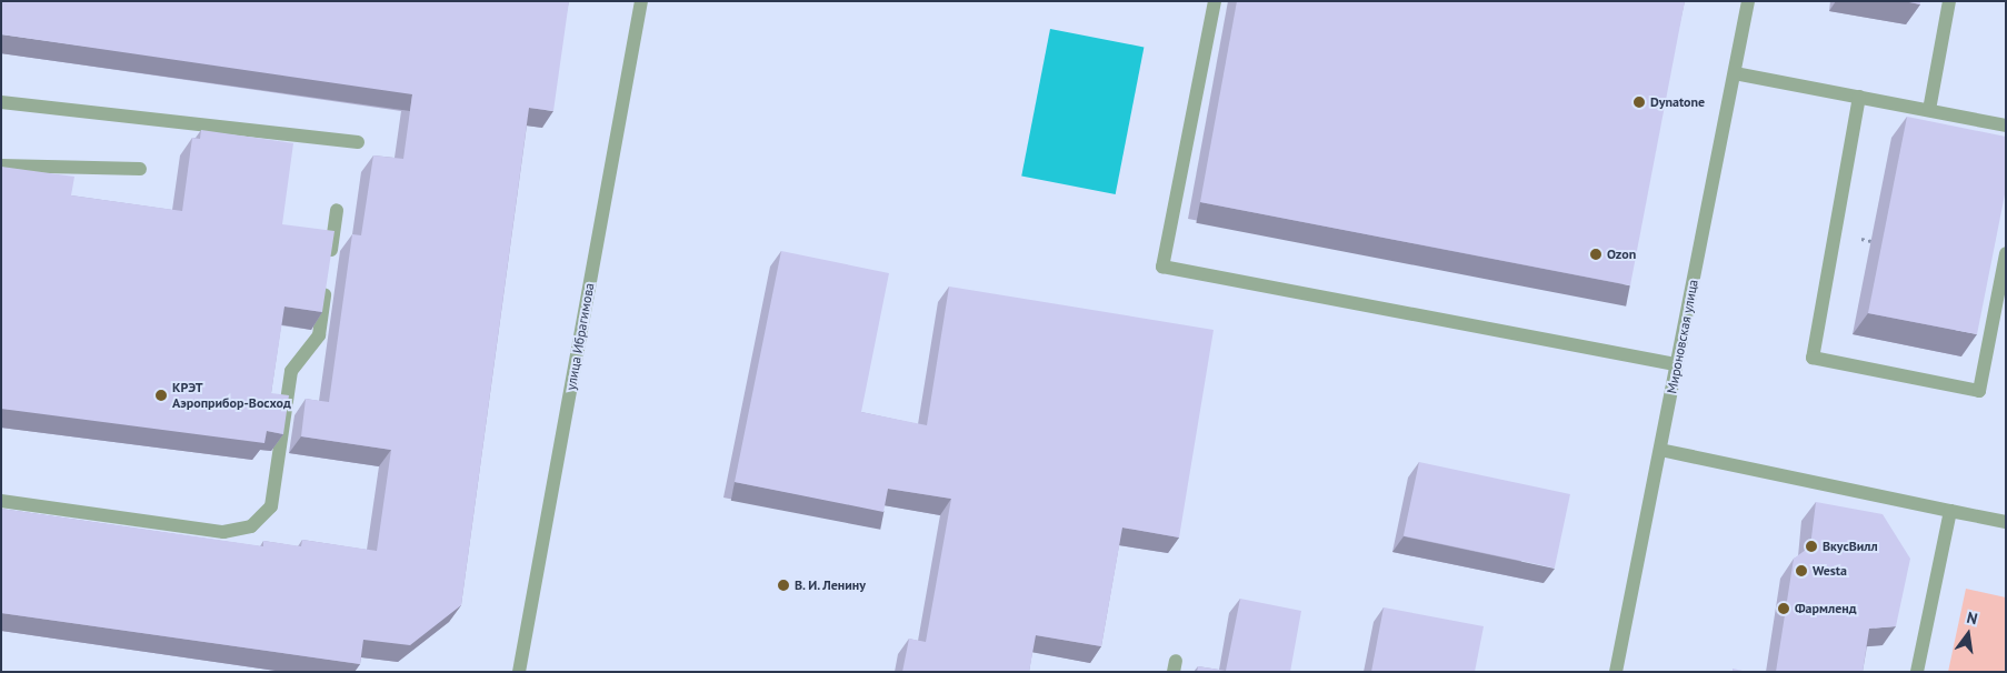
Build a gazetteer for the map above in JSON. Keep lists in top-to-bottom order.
{
  "streets": {
    "street": ["улица Ибрагимова", "Мироновская улица"]
  },
  "places": [
    "Dynatone",
    "Ozon",
    "КРЭТ Аэроприбор-Восход",
    "ВкусВилл",
    "Westa",
    "В. И. Ленину",
    "Фармленд"
  ],
  "north": "top"
}
